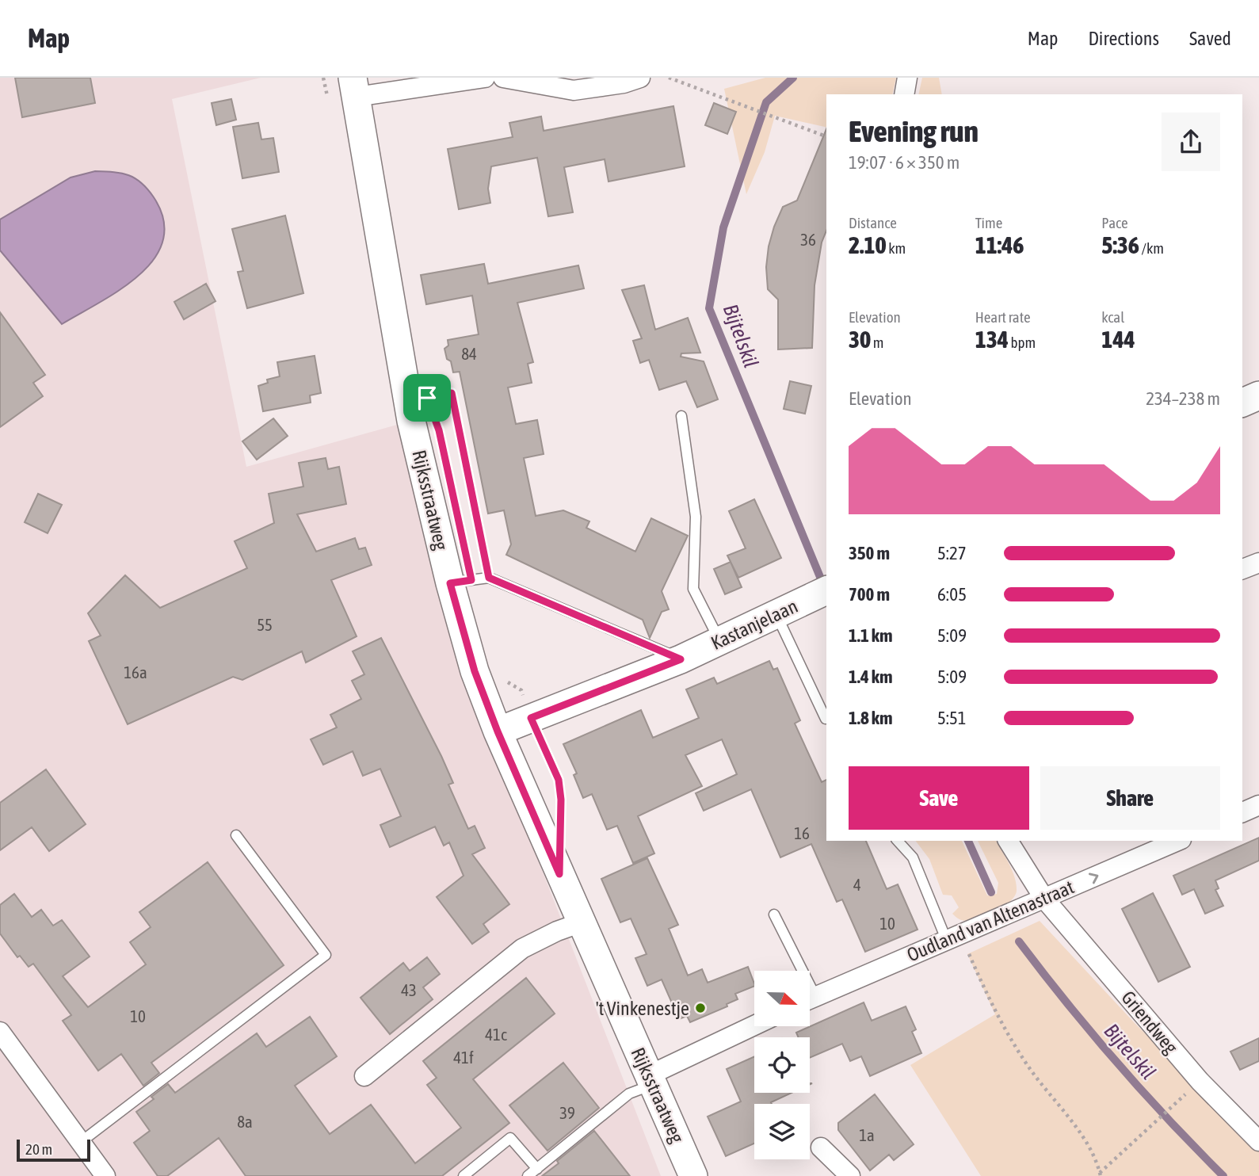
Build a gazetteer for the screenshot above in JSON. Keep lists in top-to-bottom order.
{
  "streets": {
    "street": [
      "Rijksstraatweg",
      "Kastanjelaan",
      "Oudland van Altenastraat",
      "Griendweg"
    ]
  },
  "crossings": [
    ["Rijksstraatweg", "Kastanjelaan"],
    ["Oudland van Altenastraat", "Griendweg"]
  ],
  "one_way": ["Oudland van Altenastraat"],
  "water": ["Bijtelskil"],
  "places": ["'t Vinkenestje"],
  "house_numbers": [
    "36",
    "84",
    "55",
    "16a",
    "16",
    "4",
    "10",
    "43",
    "10",
    "41c",
    "41f",
    "39",
    "8a",
    "1a"
  ],
  "scale_bar": "20 m",
  "north": "right",
  "page": {
    "header": "Map",
    "nav": ["Map", "Directions", "Saved"],
    "heading": ["Evening run", "19:07 · 6 × 350 m"],
    "stats": [
      ["Distance", "2.10 km"],
      ["Time", "11:46"],
      ["Pace", "5:36 /km"],
      ["Elevation", "30 m"],
      ["Heart rate", "134 bpm"],
      ["kcal", "144"]
    ],
    "chart": ["Elevation", "234–238 m"],
    "list": [
      {
        "name": "350 m",
        "note": "5:27"
      },
      {
        "name": "700 m",
        "note": "6:05"
      },
      {
        "name": "1.1 km",
        "note": "5:09"
      },
      {
        "name": "1.4 km",
        "note": "5:09"
      },
      {
        "name": "1.8 km",
        "note": "5:51"
      }
    ],
    "buttons": ["Save", "Share"],
    "scale": "20 m"
  }
}
